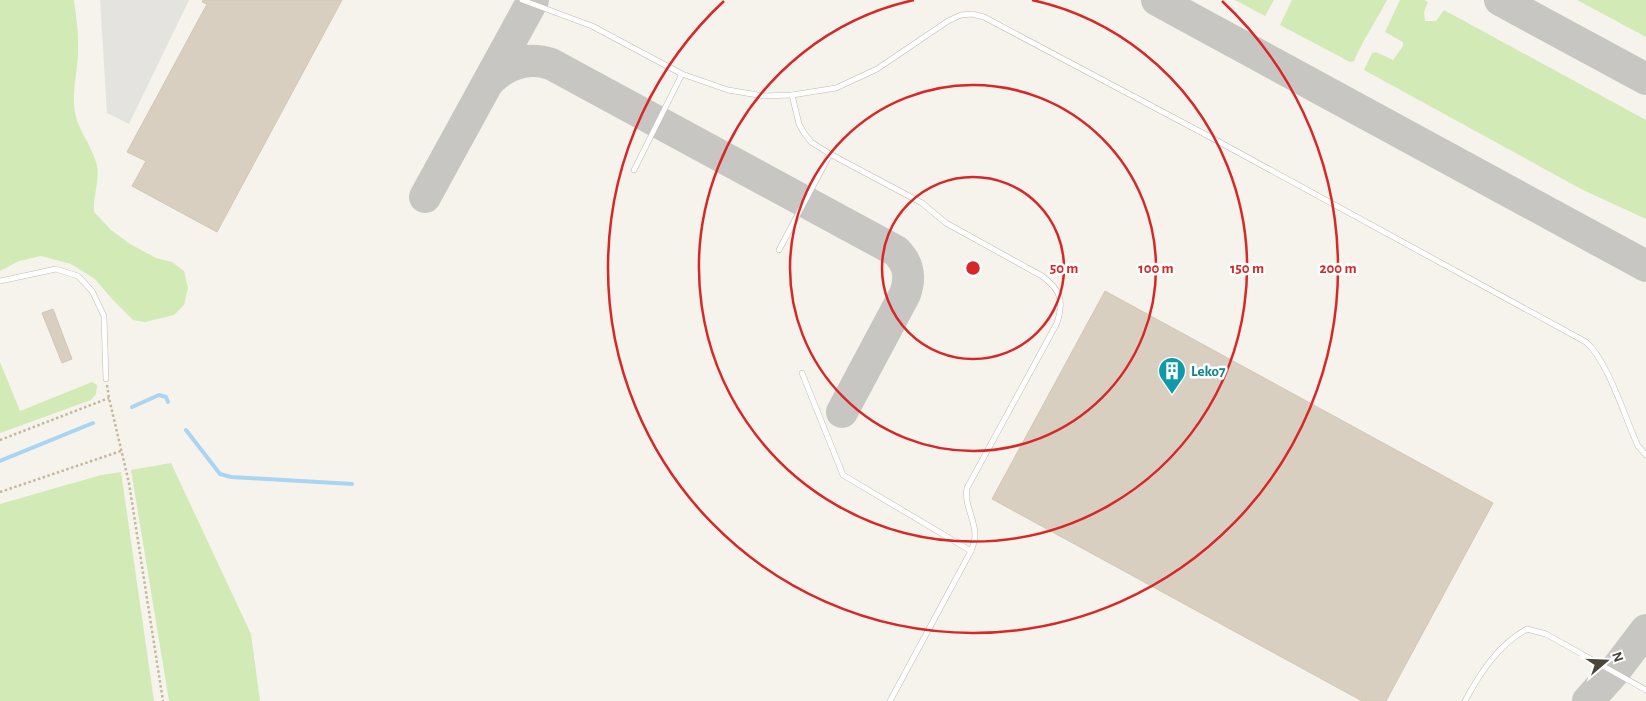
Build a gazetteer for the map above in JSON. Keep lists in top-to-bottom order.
{
  "places": {
    "building": ["Leko7"]
  },
  "north": "right",
  "rings": [
    "50 m",
    "100 m",
    "150 m",
    "200 m"
  ]
}
